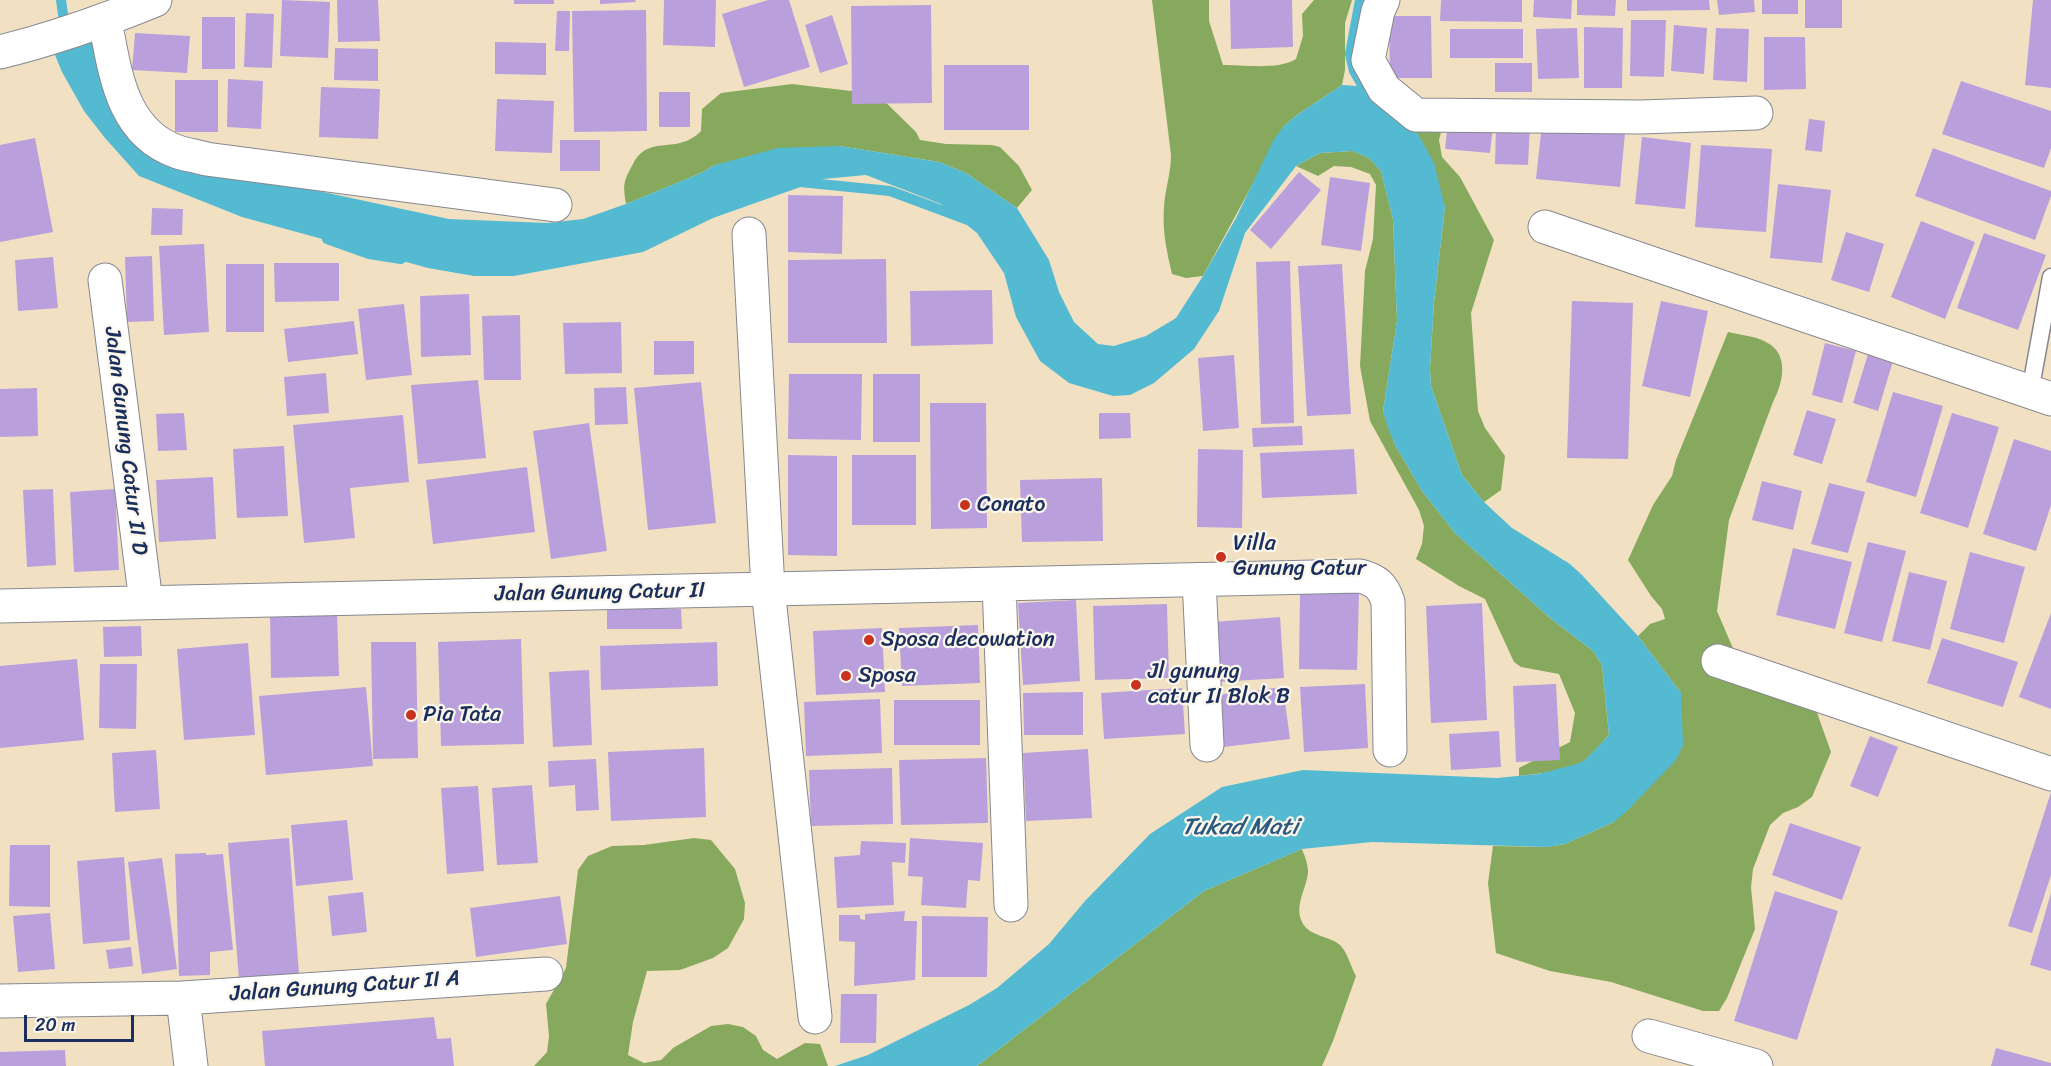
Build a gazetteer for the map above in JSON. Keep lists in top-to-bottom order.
{
  "streets": {
    "street": ["Jalan Gunung Catur II D", "Jalan Gunung Catur II", "Jalan Gunung Catur II A"]
  },
  "crossings": [
    ["Jalan Gunung Catur II D", "Jalan Gunung Catur II"]
  ],
  "water": ["Tukad Mati"],
  "places": [
    "Conato",
    "Villa Gunung Catur",
    "Sposa decowation",
    "Sposa",
    "Jl gunung catur II Blok B",
    "Pia Tata"
  ],
  "scale_bar": "20 m"
}
